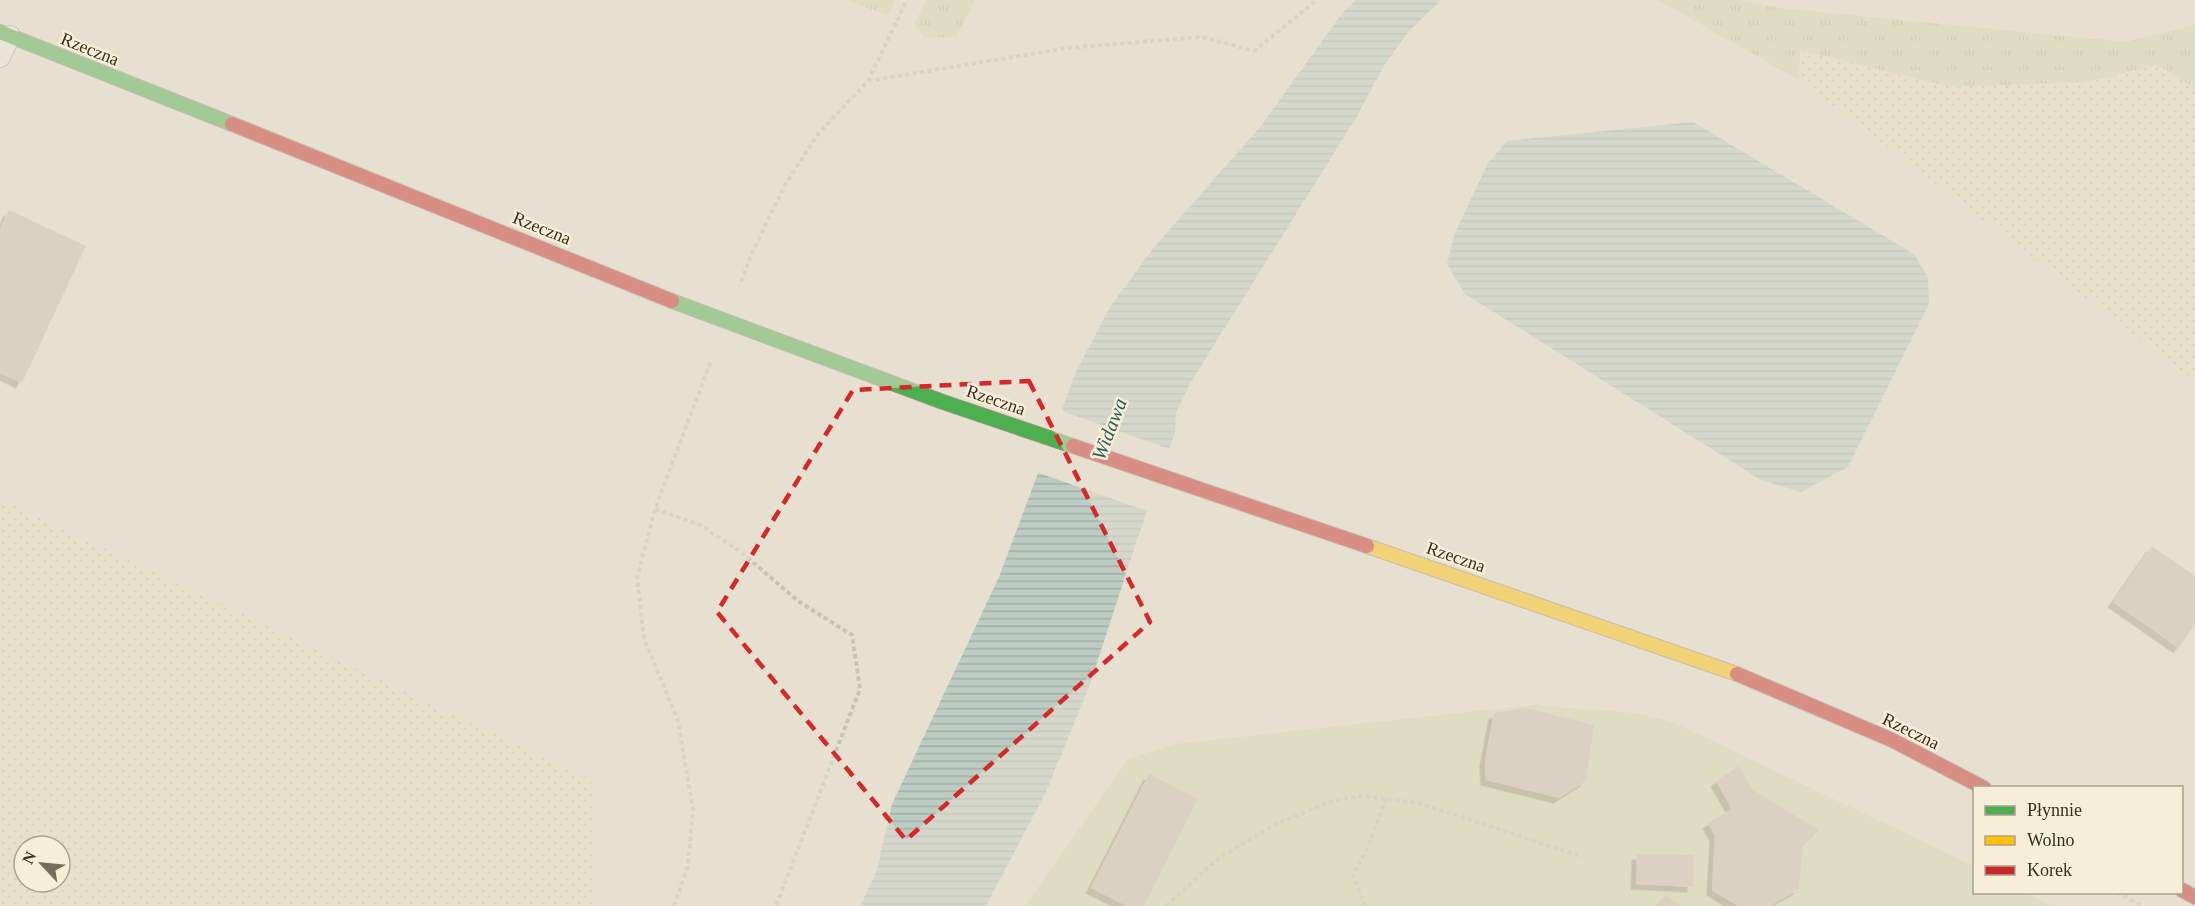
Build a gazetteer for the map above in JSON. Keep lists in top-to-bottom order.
{
  "streets": {
    "street": ["Rzeczna"]
  },
  "water": ["Widawa"],
  "legend": ["Płynnie", "Wolno", "Korek"],
  "north": "top left"
}
